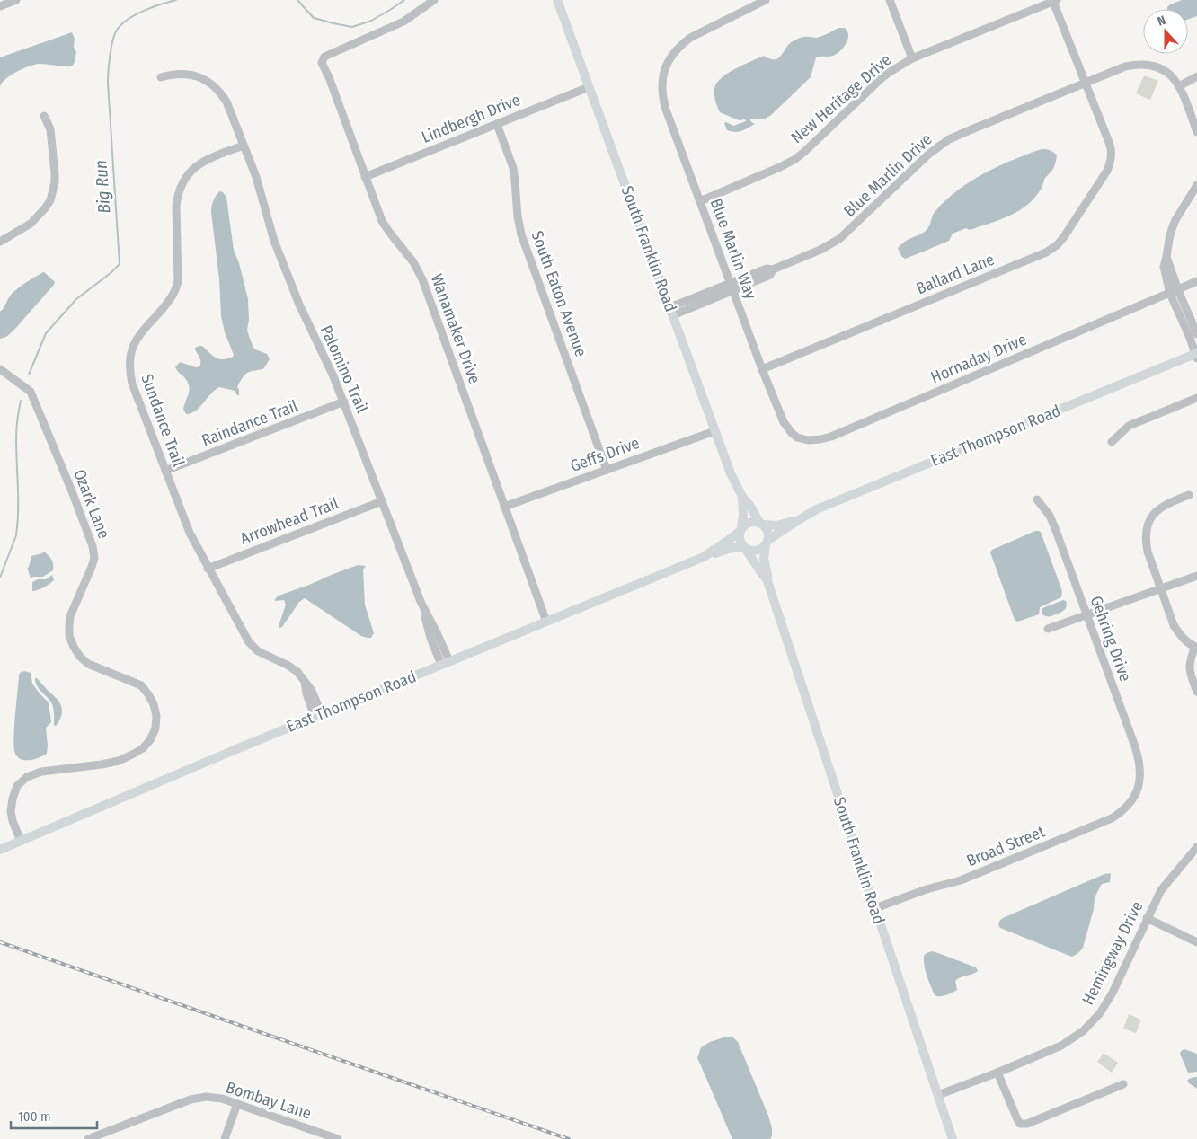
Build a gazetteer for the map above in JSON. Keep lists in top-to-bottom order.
{
  "streets": {
    "main road": ["South Franklin Road", "East Thompson Road"],
    "street": [
      "New Heritage Drive",
      "Lindbergh Drive",
      "Blue Marlin Drive",
      "Blue Marlin Way",
      "Ballard Lane",
      "South Eaton Avenue",
      "Wanamaker Drive",
      "Hornaday Drive",
      "Palomino Trail",
      "Sundance Trail",
      "Raindance Trail",
      "Geffs Drive",
      "Ozark Lane",
      "Arrowhead Trail",
      "Gehring Drive",
      "Broad Street",
      "Hemingway Drive",
      "Bombay Lane"
    ]
  },
  "crossings": [
    ["New Heritage Drive", "Blue Marlin Way"],
    ["Lindbergh Drive", "South Franklin Road"],
    ["Lindbergh Drive", "South Eaton Avenue"],
    ["Lindbergh Drive", "Wanamaker Drive"],
    ["Blue Marlin Drive", "South Franklin Road"],
    ["Blue Marlin Drive", "Blue Marlin Way"],
    ["Blue Marlin Drive", "Ballard Lane"],
    ["South Franklin Road", "East Thompson Road"],
    ["South Franklin Road", "Geffs Drive"],
    ["South Franklin Road", "Broad Street"],
    ["South Franklin Road", "Hemingway Drive"],
    ["Blue Marlin Way", "Ballard Lane"],
    ["Blue Marlin Way", "Hornaday Drive"],
    ["South Eaton Avenue", "Geffs Drive"],
    ["Wanamaker Drive", "East Thompson Road"],
    ["Wanamaker Drive", "Geffs Drive"],
    ["Palomino Trail", "Sundance Trail"],
    ["Palomino Trail", "Raindance Trail"],
    ["Palomino Trail", "East Thompson Road"],
    ["Palomino Trail", "Arrowhead Trail"],
    ["Sundance Trail", "Raindance Trail"],
    ["Sundance Trail", "East Thompson Road"],
    ["Sundance Trail", "Arrowhead Trail"],
    ["East Thompson Road", "Ozark Lane"],
    ["Gehring Drive", "Broad Street"]
  ],
  "water": ["Big Run"],
  "scale_bar": "100 m",
  "north": "top"
}
